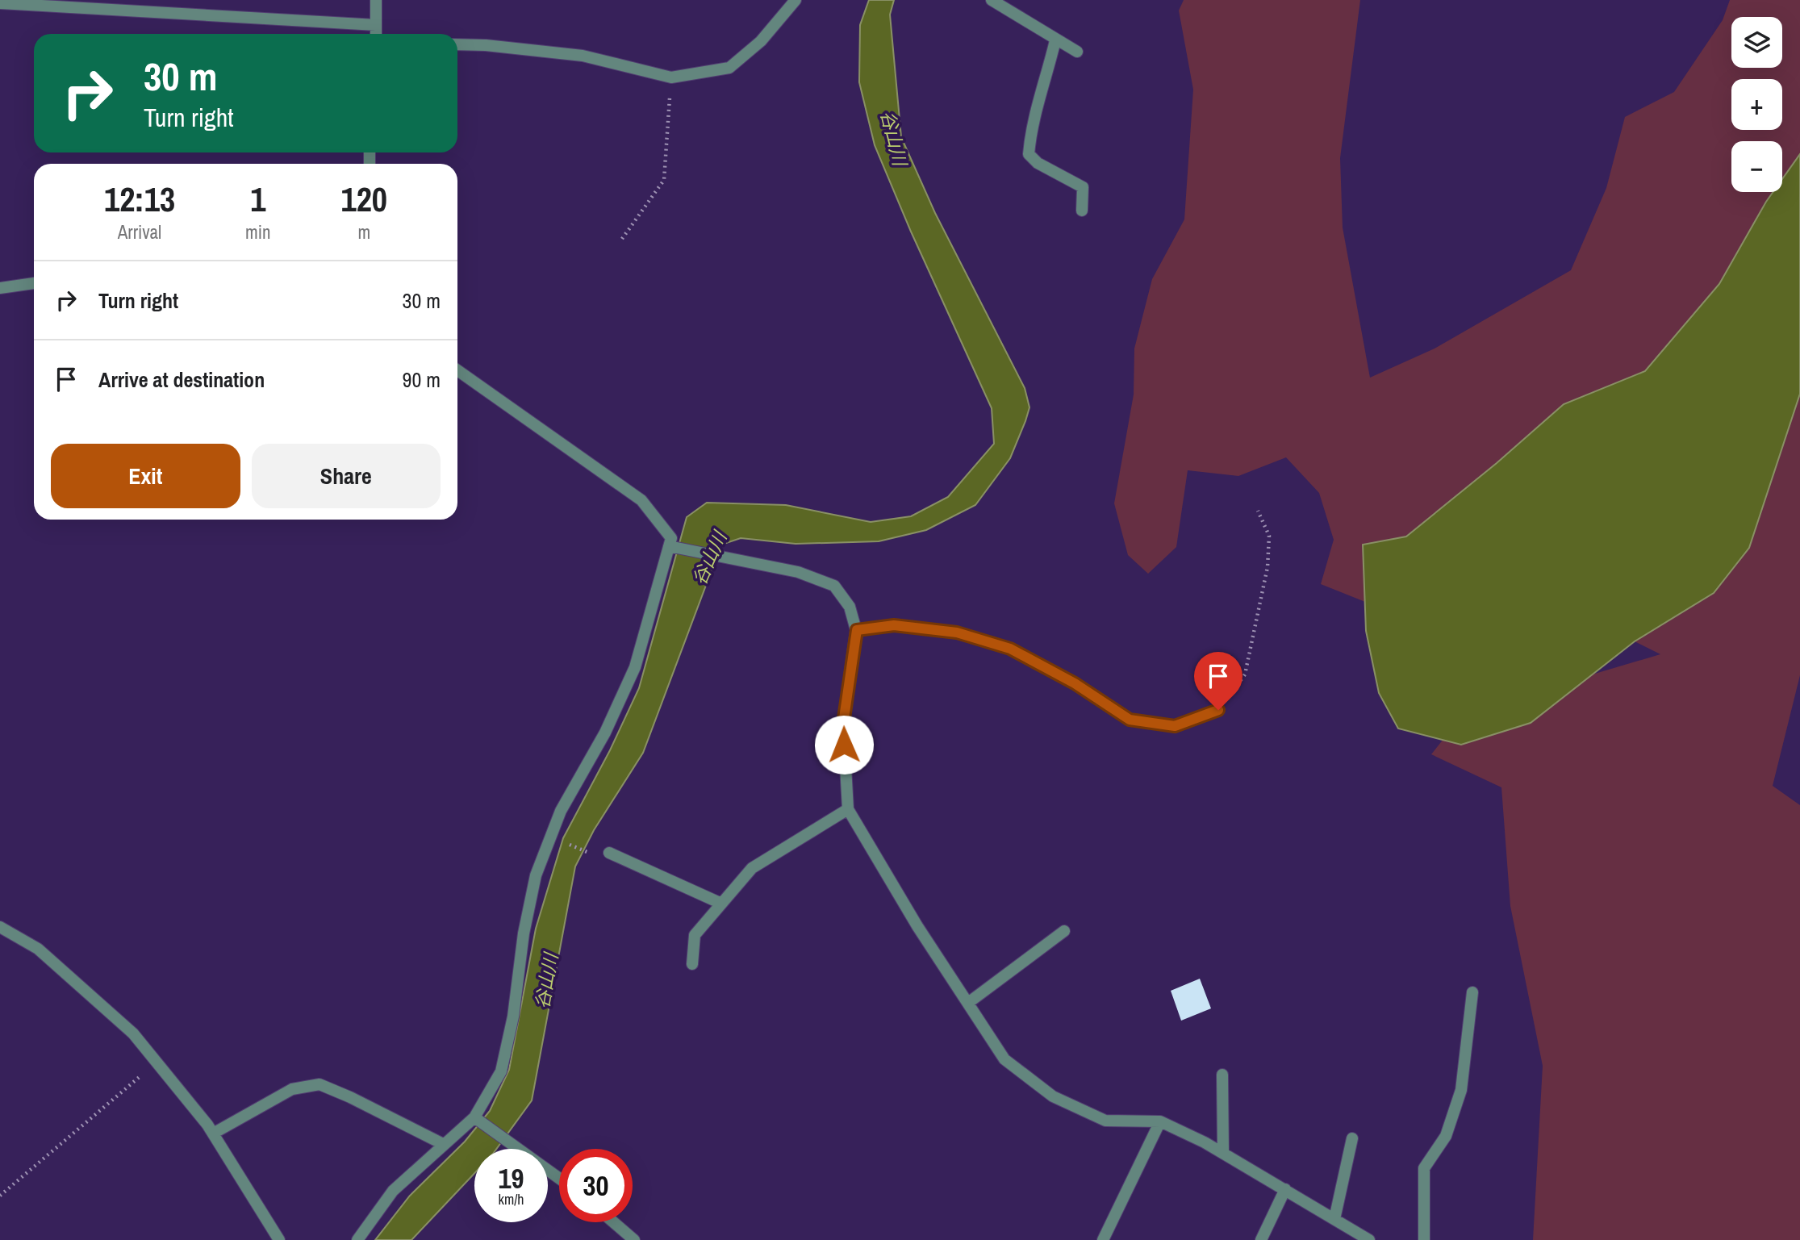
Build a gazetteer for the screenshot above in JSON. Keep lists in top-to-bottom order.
{
  "water": ["谷山川"],
  "page": {
    "map_buttons": ["+", "−"],
    "turn": ["30 m", "Turn right"],
    "eta": [
      "12:13",
      "Arrival",
      "1",
      "min",
      "120",
      "m"
    ],
    "list": [
      {
        "name": "Turn right",
        "value": "30 m"
      },
      {
        "name": "Arrive at destination",
        "value": "90 m"
      }
    ],
    "buttons": ["Exit", "Share"],
    "speed": "19 km/h",
    "limit": "30"
  }
}
